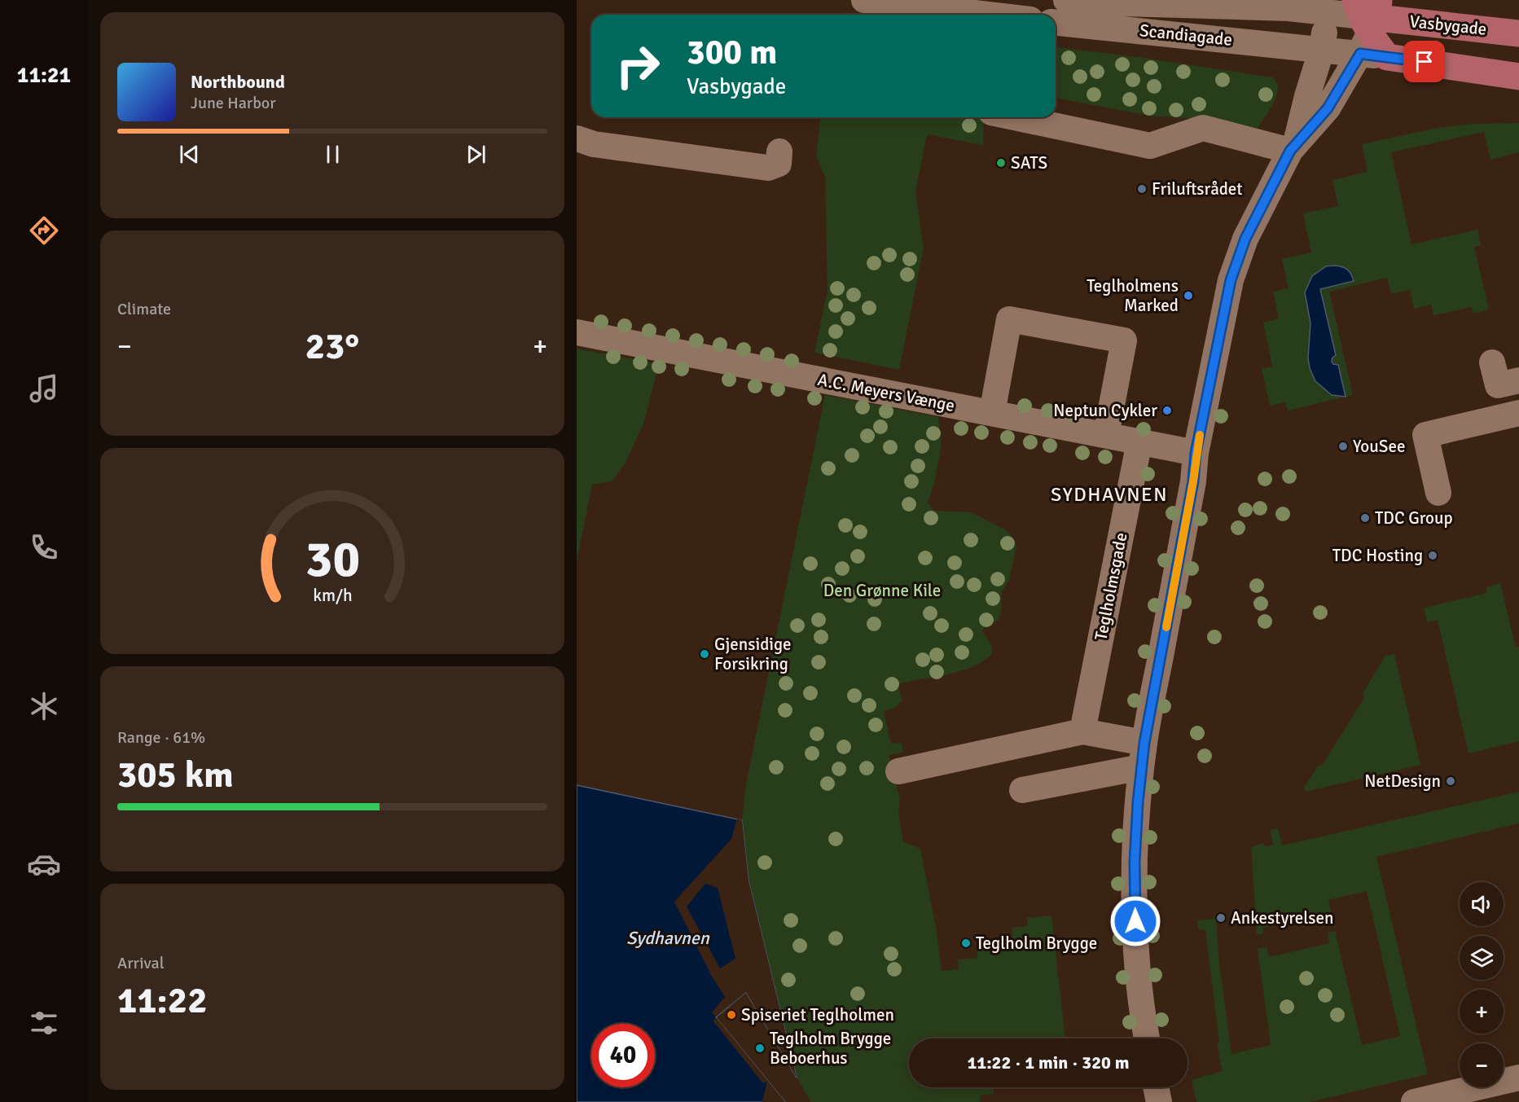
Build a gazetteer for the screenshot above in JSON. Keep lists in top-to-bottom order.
{
  "streets": {
    "main road": ["Vasbygade"],
    "street": ["Scandiagade", "A.C. Meyers Vænge", "Teglholmsgade"]
  },
  "crossings": [
    ["Vasbygade", "Scandiagade"],
    ["A.C. Meyers Vænge", "Teglholmsgade"]
  ],
  "districts": ["SYDHAVNEN"],
  "water": ["Sydhavnen"],
  "parks": ["Den Grønne Kile"],
  "places": [
    "SATS",
    "Friluftsrådet",
    "Teglholmens Marked",
    "Neptun Cykler",
    "YouSee",
    "TDC Group",
    "TDC Hosting",
    "Gjensidige Forsikring",
    "NetDesign",
    "Ankestyrelsen",
    "Teglholm Brygge",
    "Spiseriet Teglholmen",
    "Teglholm Brygge Beboerhus"
  ],
  "page": {
    "tabs": "11:21",
    "turn": ["300 m", "Vasbygade"],
    "song": ["Northbound", "June Harbor"],
    "tile": [
      "Climate",
      ["Range · 61%", "305 km"],
      ["Arrival", "11:22"]
    ],
    "heat": ["−", "23°", "+"],
    "map_buttons": ["+", "−"],
    "limit": "40",
    "trip": "11:22 · 1 min · 320 m",
    "gauge": ["30", "km/h"]
  }
}
